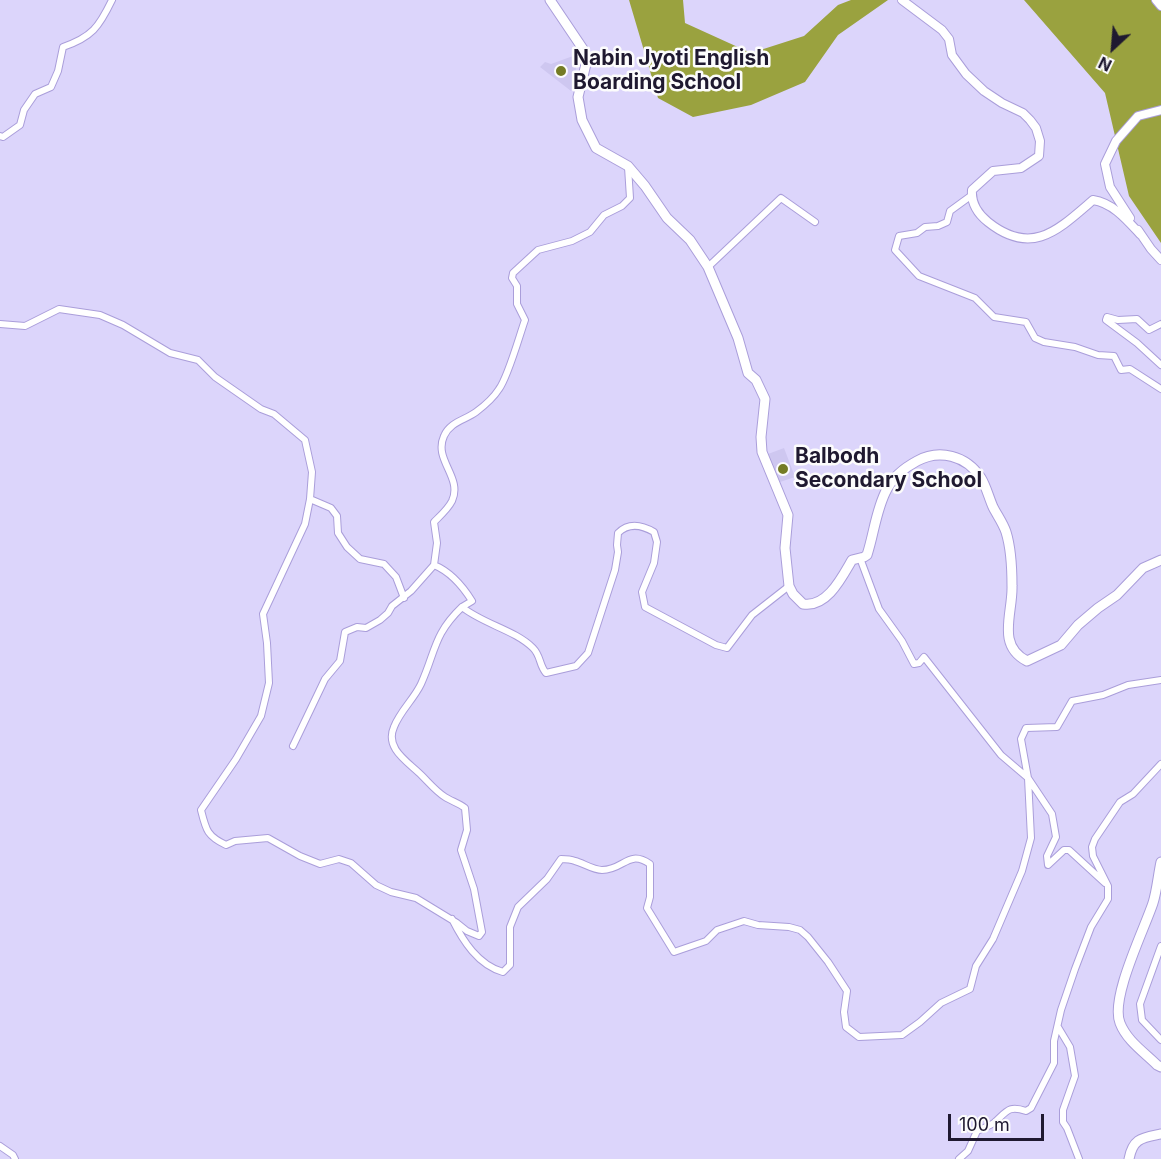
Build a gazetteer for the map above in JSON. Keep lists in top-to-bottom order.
{
  "places": ["Nabin Jyoti English Boarding School", "Balbodh Secondary School"],
  "scale_bar": "100 m",
  "north": "bottom left"
}
